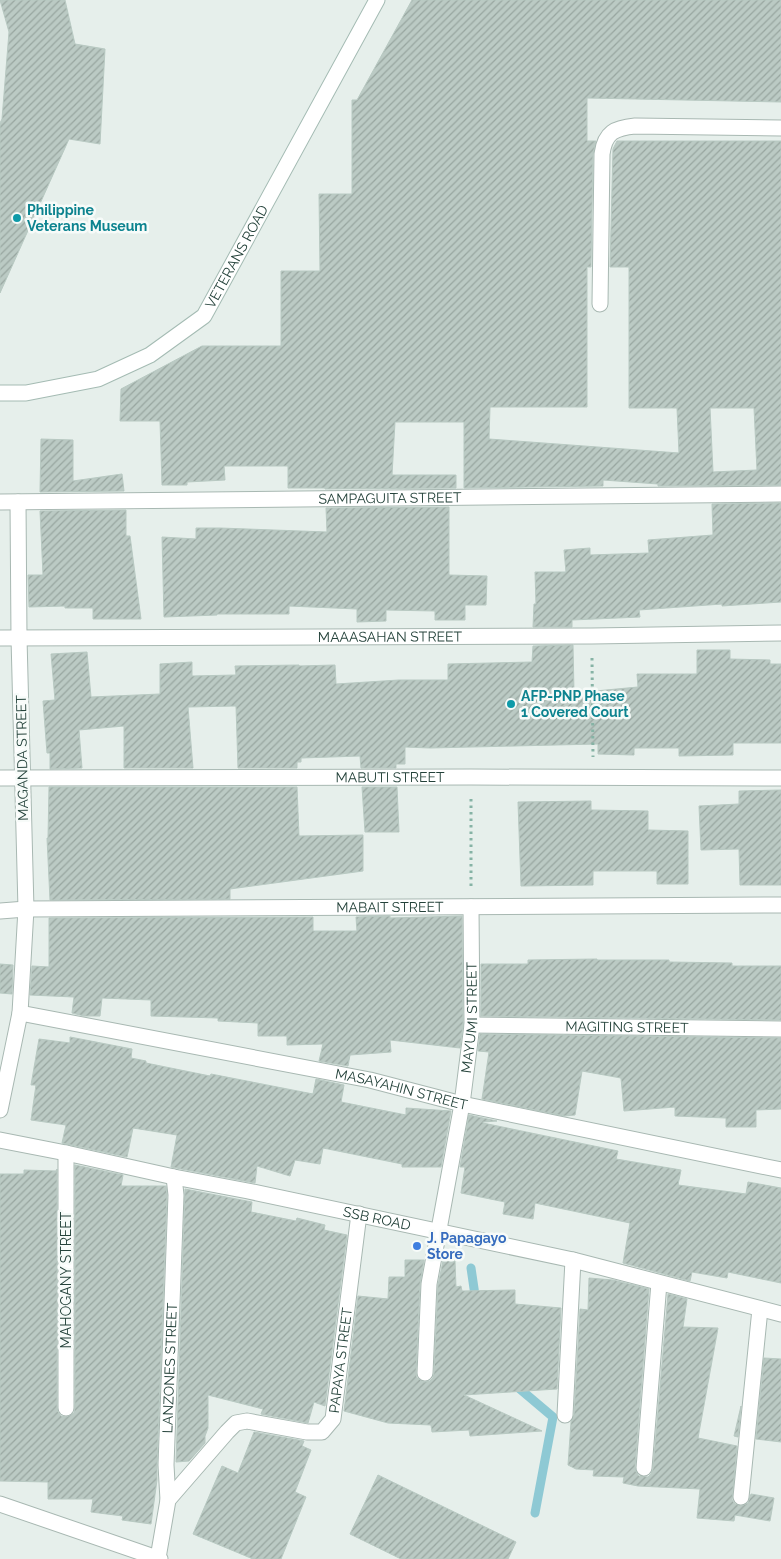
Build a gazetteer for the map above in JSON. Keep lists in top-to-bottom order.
{
  "streets": {
    "street": [
      "VETERANS ROAD",
      "SAMPAGUITA STREET",
      "MAAASAHAN STREET",
      "MAGANDA STREET",
      "MABUTI STREET",
      "MABAIT STREET",
      "MAYUMI STREET",
      "MAGITING STREET",
      "MASAYAHIN STREET",
      "SSB ROAD",
      "MAHOGANY STREET",
      "PAPAYA STREET",
      "LANZONES STREET"
    ]
  },
  "crossings": [
    ["SAMPAGUITA STREET", "MAGANDA STREET"],
    ["MAAASAHAN STREET", "MAGANDA STREET"],
    ["MAGANDA STREET", "MABUTI STREET"],
    ["MAGANDA STREET", "MABAIT STREET"],
    ["MAGANDA STREET", "MASAYAHIN STREET"],
    ["MABAIT STREET", "MAYUMI STREET"],
    ["MAYUMI STREET", "MAGITING STREET"],
    ["MAYUMI STREET", "MASAYAHIN STREET"],
    ["MAYUMI STREET", "SSB ROAD"],
    ["SSB ROAD", "MAHOGANY STREET"],
    ["SSB ROAD", "PAPAYA STREET"],
    ["SSB ROAD", "LANZONES STREET"],
    ["PAPAYA STREET", "LANZONES STREET"]
  ],
  "places": ["Philippine Veterans Museum", "AFP-PNP Phase 1 Covered Court", "J. Papagayo Store"]
}
